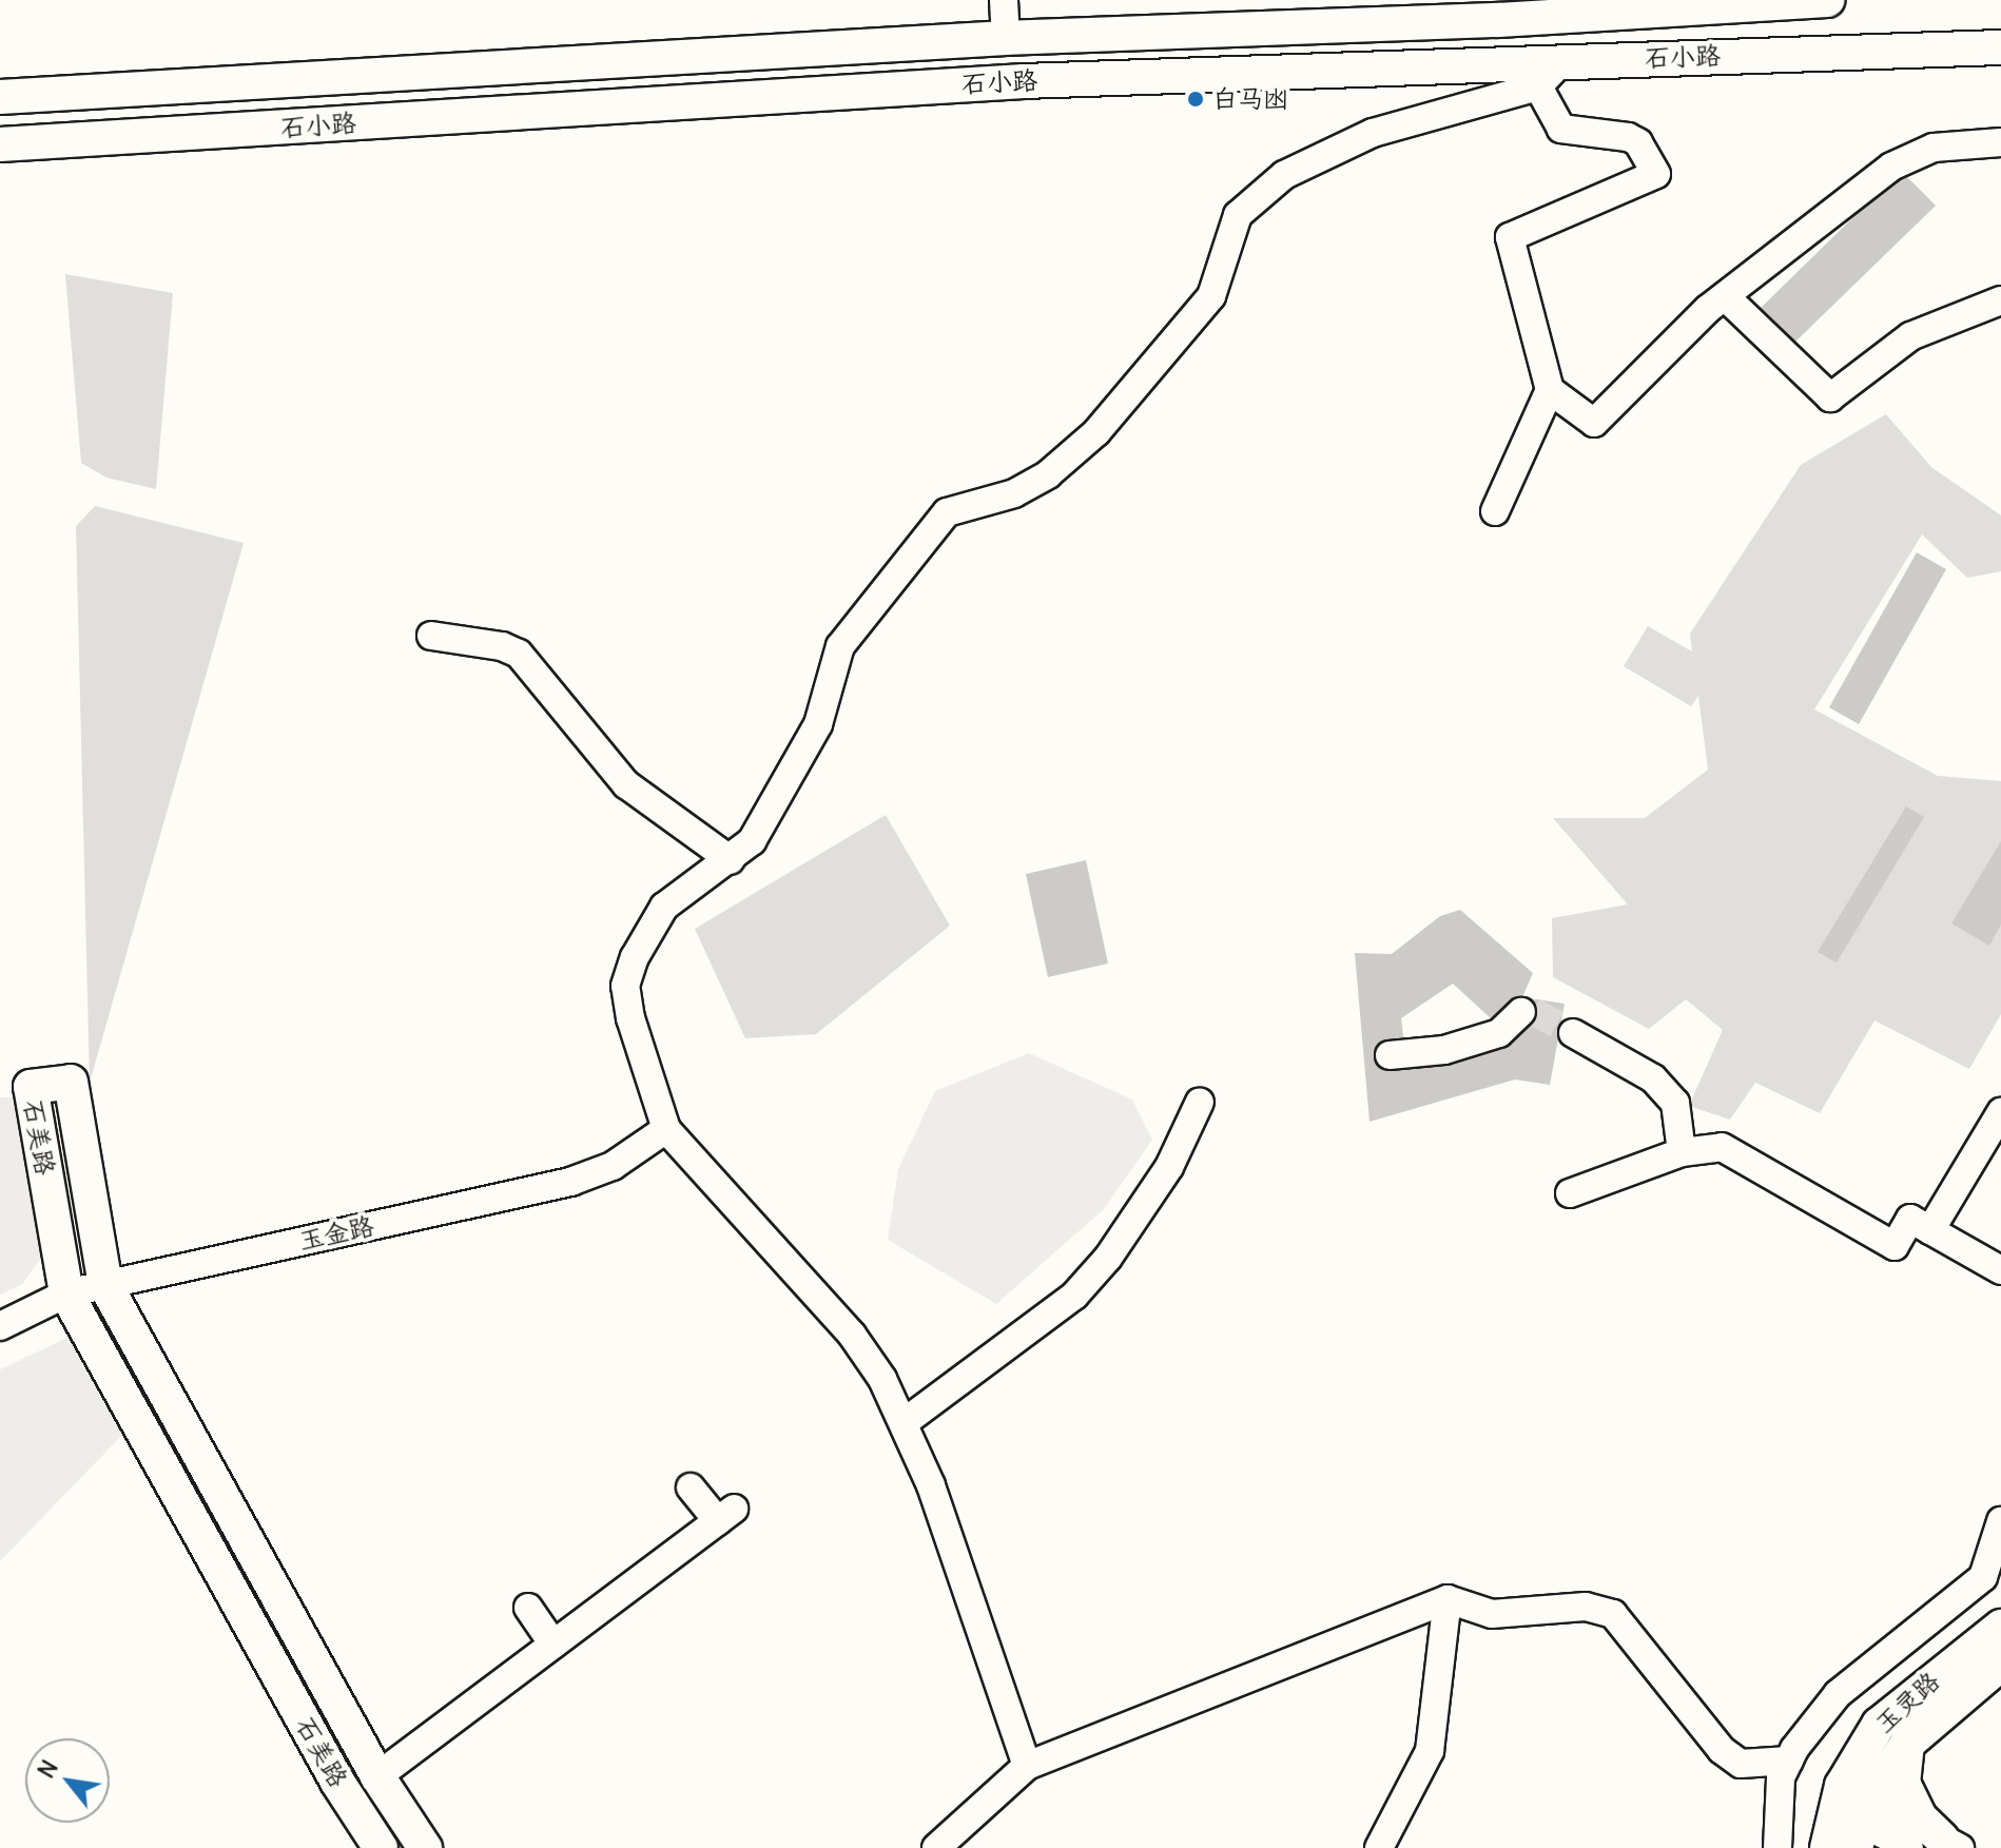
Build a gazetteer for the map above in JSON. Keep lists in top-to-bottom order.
{
  "streets": {
    "main road": ["石小路", "石美路", "玉灵路"],
    "street": ["玉金路"]
  },
  "crossings": [
    ["石美路", "玉金路"]
  ],
  "places": ["白马凼"],
  "north": "top left"
}
